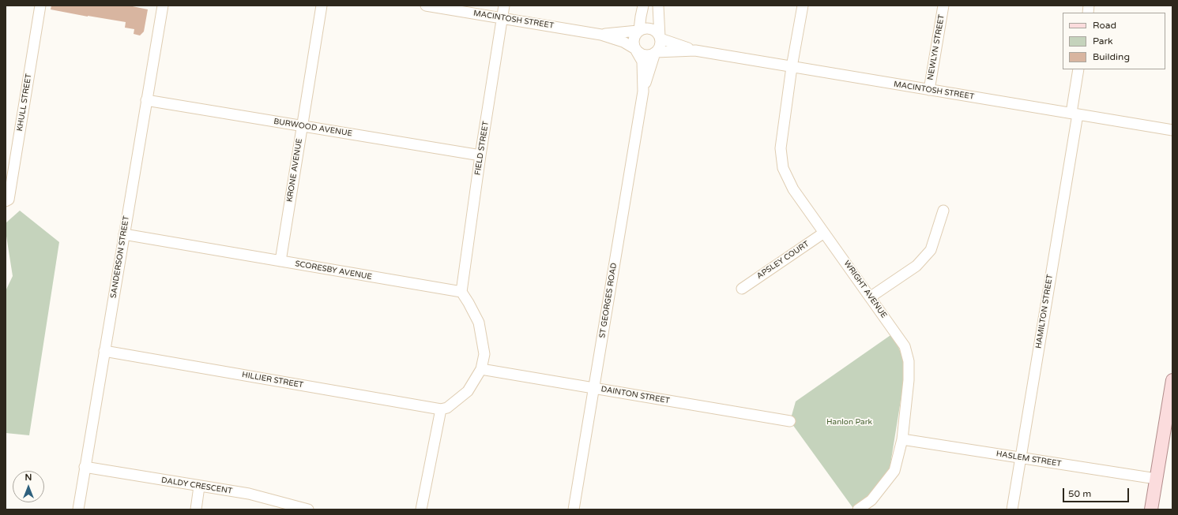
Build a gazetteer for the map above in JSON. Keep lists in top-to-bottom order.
{
  "streets": {
    "street": [
      "MACINTOSH STREET",
      "NEWLYN STREET",
      "KHULL STREET",
      "BURWOOD AVENUE",
      "FIELD STREET",
      "KRONE AVENUE",
      "SANDERSON STREET",
      "APSLEY COURT",
      "SCORESBY AVENUE",
      "WRIGHT AVENUE",
      "ST GEORGES ROAD",
      "HAMILTON STREET",
      "HILLIER STREET",
      "DAINTON STREET",
      "HASLEM STREET",
      "DALDY CRESCENT"
    ]
  },
  "crossings": [
    ["MACINTOSH STREET", "NEWLYN STREET"],
    ["MACINTOSH STREET", "FIELD STREET"],
    ["MACINTOSH STREET", "WRIGHT AVENUE"],
    ["MACINTOSH STREET", "ST GEORGES ROAD"],
    ["MACINTOSH STREET", "HAMILTON STREET"],
    ["BURWOOD AVENUE", "FIELD STREET"],
    ["BURWOOD AVENUE", "KRONE AVENUE"],
    ["BURWOOD AVENUE", "SANDERSON STREET"],
    ["FIELD STREET", "SCORESBY AVENUE"],
    ["KRONE AVENUE", "SCORESBY AVENUE"],
    ["SANDERSON STREET", "SCORESBY AVENUE"],
    ["SANDERSON STREET", "HILLIER STREET"],
    ["SANDERSON STREET", "DALDY CRESCENT"],
    ["APSLEY COURT", "WRIGHT AVENUE"],
    ["WRIGHT AVENUE", "HASLEM STREET"],
    ["ST GEORGES ROAD", "DAINTON STREET"],
    ["HAMILTON STREET", "HASLEM STREET"]
  ],
  "parks": ["Hanlon Park"],
  "legend": ["Road", "Park", "Building"],
  "scale_bar": "50 m",
  "north": "top"
}
